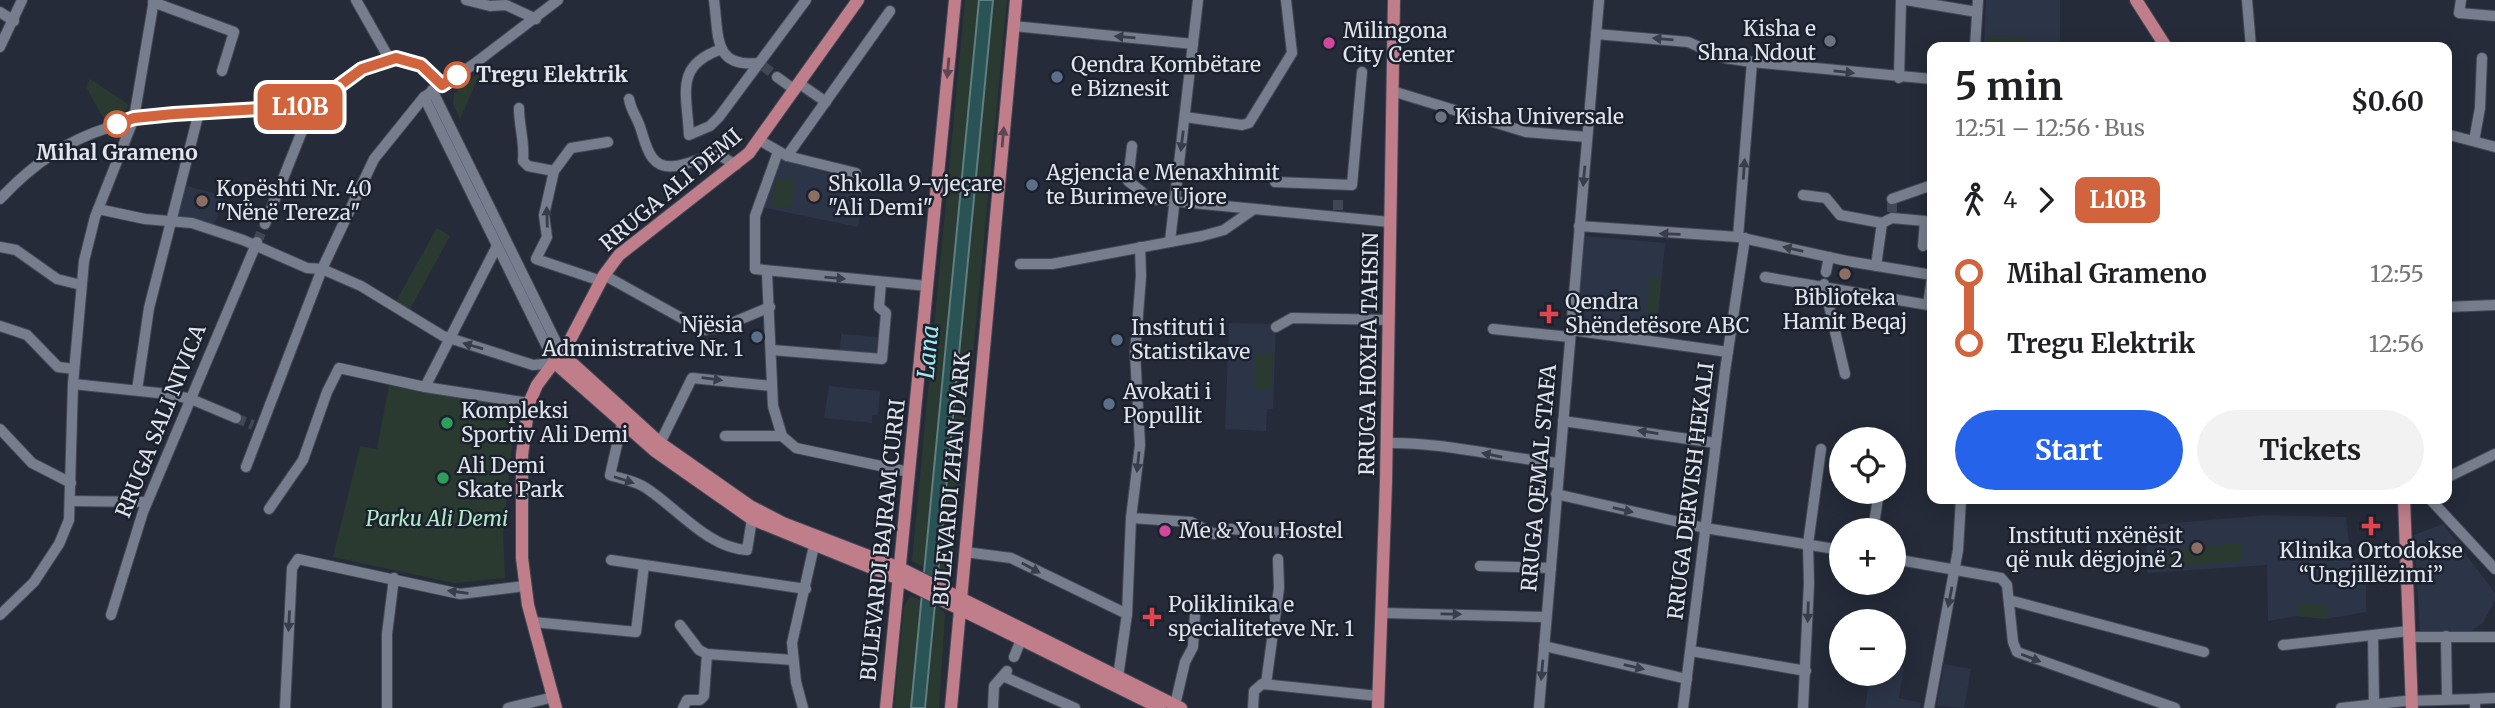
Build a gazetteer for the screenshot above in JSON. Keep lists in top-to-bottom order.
{
  "streets": {
    "main road": [
      "RRUGA ALI DEMI",
      "RRUGA HOXHA TAHSIN",
      "BULEVARDI ZHAN D'ARK",
      "BULEVARDI BAJRAM CURRI"
    ],
    "street": ["RRUGA SALI NIVICA", "RRUGA QEMAL STAFA", "RRUGA DERVISH HEKALI"]
  },
  "one_way": ["BULEVARDI ZHAN D'ARK", "BULEVARDI BAJRAM CURRI"],
  "water": ["Lana"],
  "parks": ["Parku Ali Demi"],
  "places": {
    "other": [
      "Kisha e Shna Ndout",
      "Milingona City Center",
      "Tregu Elektrik",
      "Qendra Kombëtare e Biznesit",
      "Kisha Universale",
      "Mihal Grameno",
      "Agjencia e Menaxhimit te Burimeve Ujore",
      "Shkolla 9-vjeçare \"Ali Demi\"",
      "Kopështi Nr. 40 \"Nënë Tereza\"",
      "Biblioteka Hamit Beqaj",
      "Njësia Administrative Nr. 1",
      "Instituti i Statistikave",
      "Avokati i Popullit",
      "Kompleksi Sportiv Ali Demi",
      "Ali Demi Skate Park",
      "Me & You Hostel",
      "Instituti nxënësit që nuk dëgjojnë 2"
    ],
    "health": ["Qendra Shëndetësore ABC", "Klinika Ortodokse “Ungjillëzimi”", "Poliklinika e specialiteteve Nr. 1"]
  },
  "lines": ["bus line L10B"],
  "page": {
    "on_map": "L10B",
    "heading": ["5 min", "12:51 – 12:56 · Bus", "$0.60"],
    "legs": ["4", "L10B"],
    "list": [
      {
        "name": "Mihal Grameno",
        "value": "12:55"
      },
      {
        "name": "Tregu Elektrik",
        "value": "12:56"
      }
    ],
    "buttons": ["Start", "Tickets"],
    "map_buttons": ["+", "−"]
  }
}
